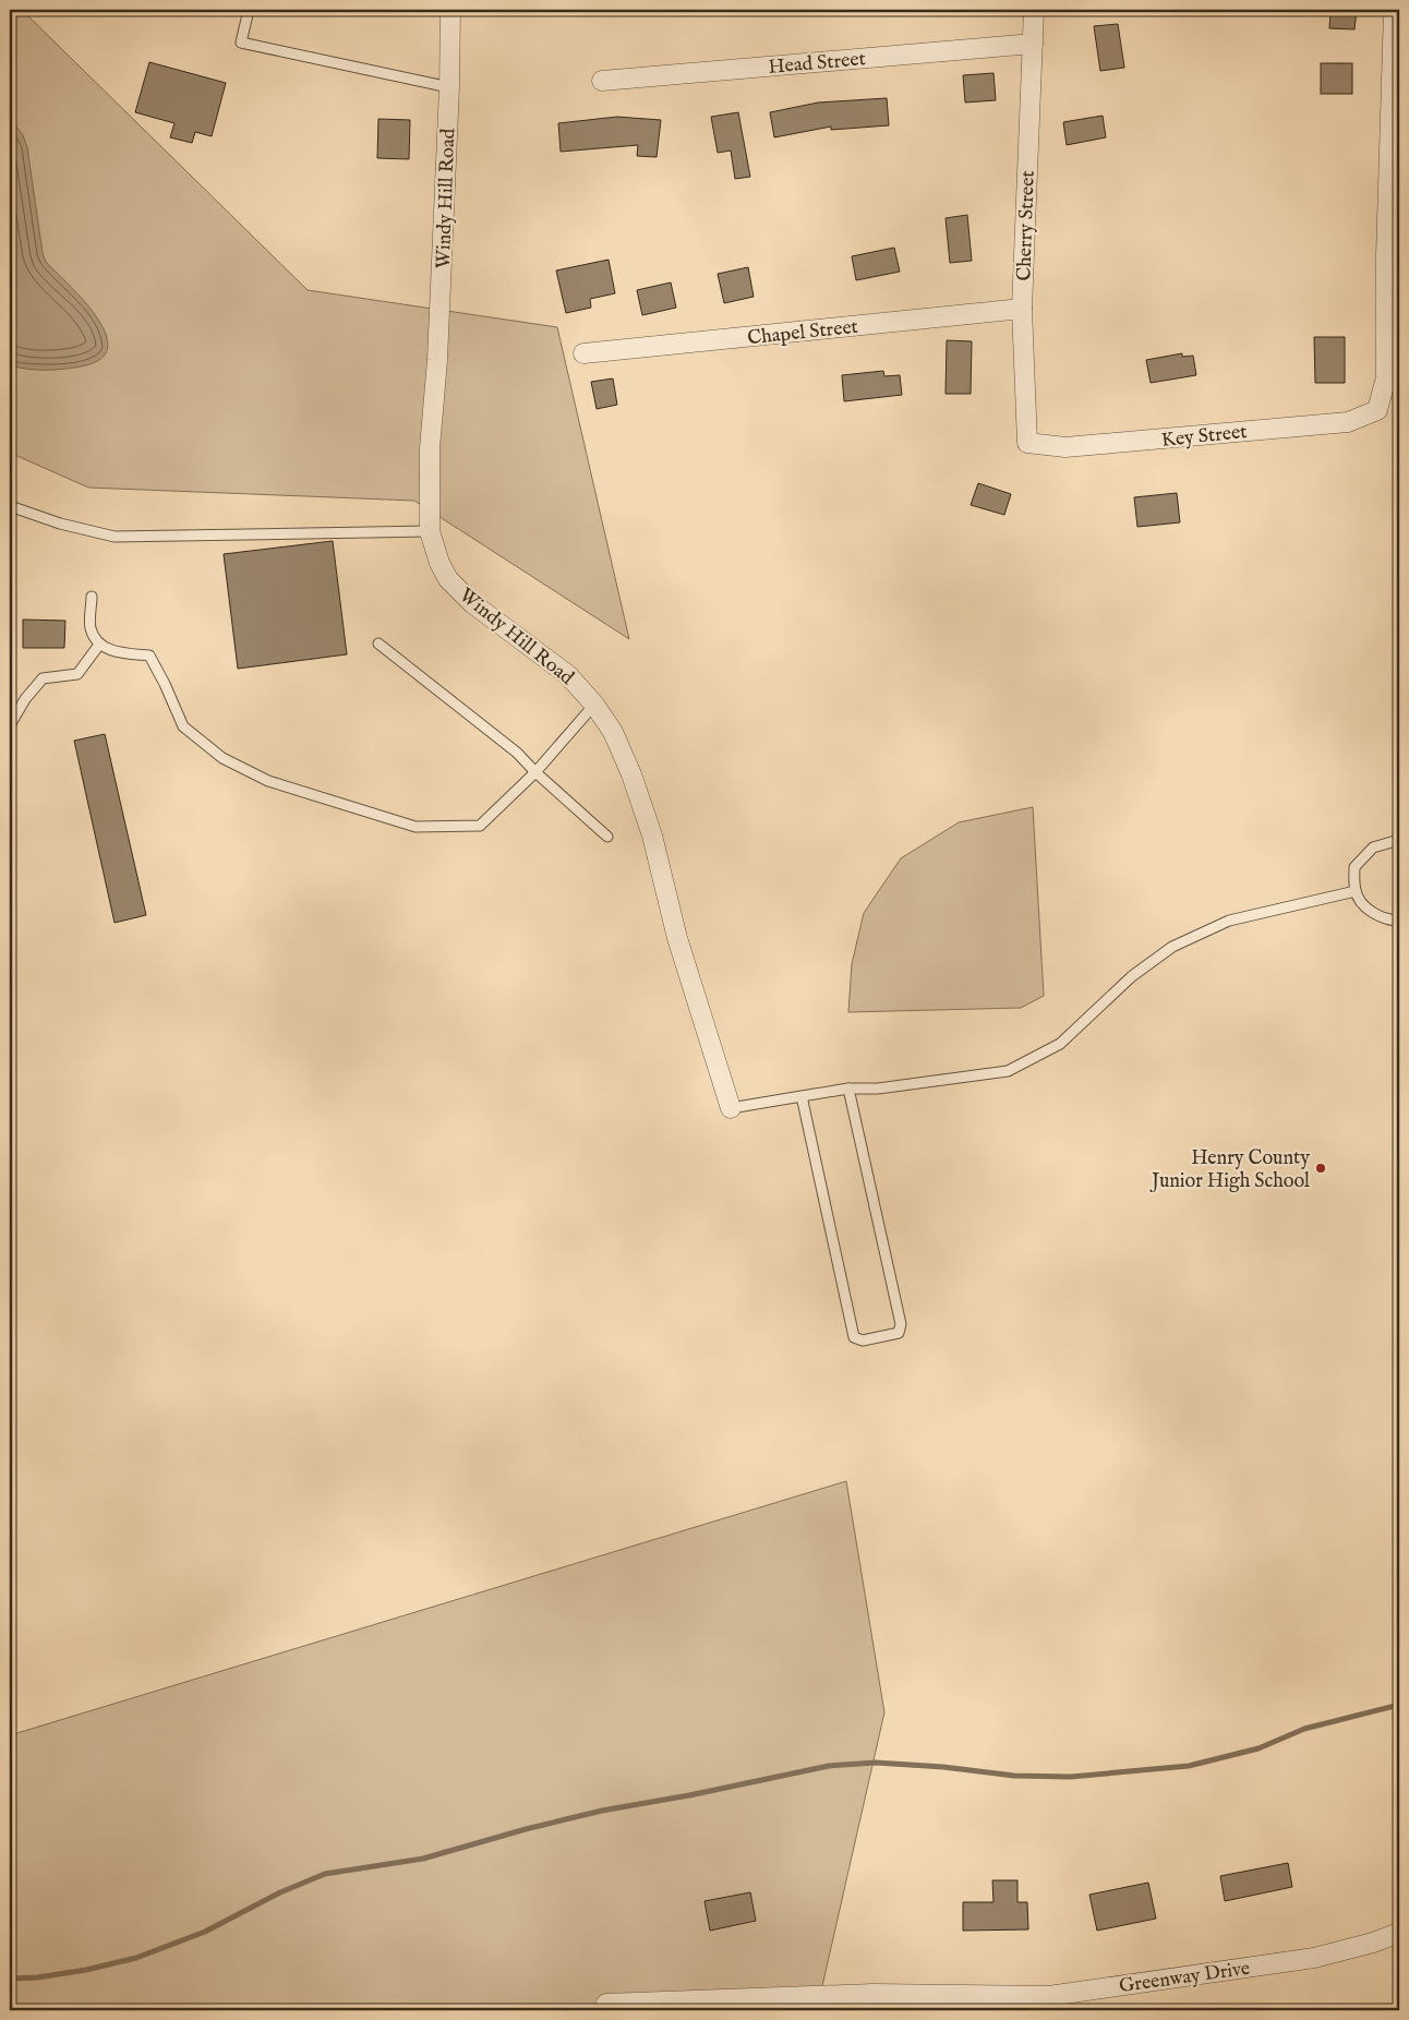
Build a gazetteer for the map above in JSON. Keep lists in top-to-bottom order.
{
  "streets": {
    "street": [
      "Head Street",
      "Windy Hill Road",
      "Cherry Street",
      "Chapel Street",
      "Key Street",
      "Greenway Drive"
    ]
  },
  "crossings": [
    ["Head Street", "Cherry Street"],
    ["Cherry Street", "Chapel Street"],
    ["Cherry Street", "Key Street"]
  ],
  "places": ["Henry County Junior High School"]
}
